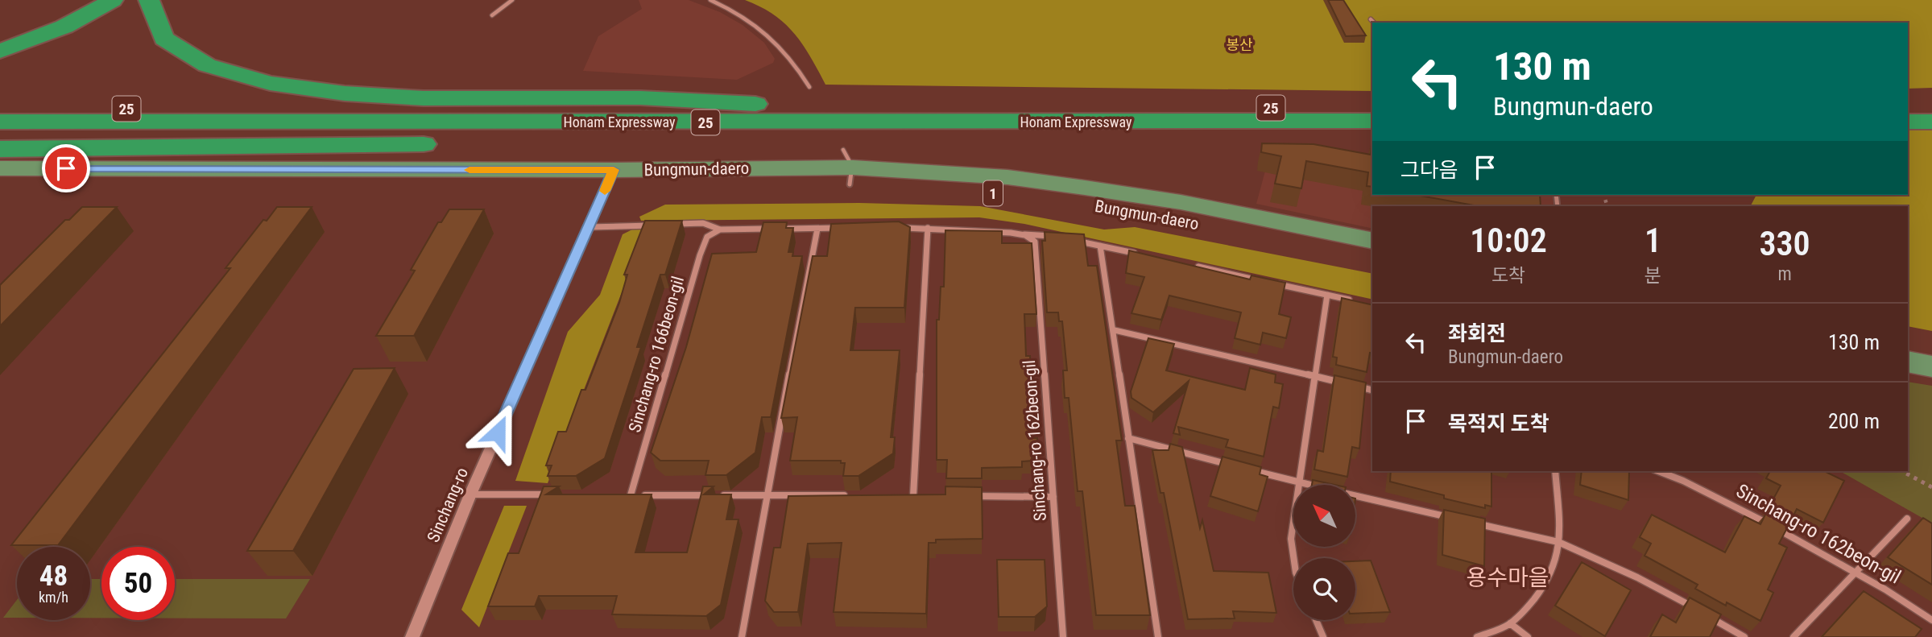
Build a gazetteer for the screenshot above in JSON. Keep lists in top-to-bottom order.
{
  "streets": {
    "highway": ["25", "Honam Expressway"],
    "main road": ["Bungmun-daero", "1", "Sinchang-ro"],
    "street": ["Sinchang-ro 166beon-gil", "Sinchang-ro 162beon-gil"]
  },
  "crossings": [
    ["Bungmun-daero", "Sinchang-ro"]
  ],
  "districts": ["용수마을"],
  "parks": ["봉산"],
  "north": "top left",
  "page": {
    "turn": ["130 m", "Bungmun-daero"],
    "then": "그다음",
    "eta": [
      "10:02",
      "도착",
      "1",
      "분",
      "330",
      "m"
    ],
    "list": [
      {
        "name": "좌회전",
        "note": "Bungmun-daero",
        "value": "130 m"
      },
      {
        "name": "목적지 도착",
        "value": "200 m"
      }
    ],
    "speed": "48 km/h",
    "limit": "50"
  }
}
